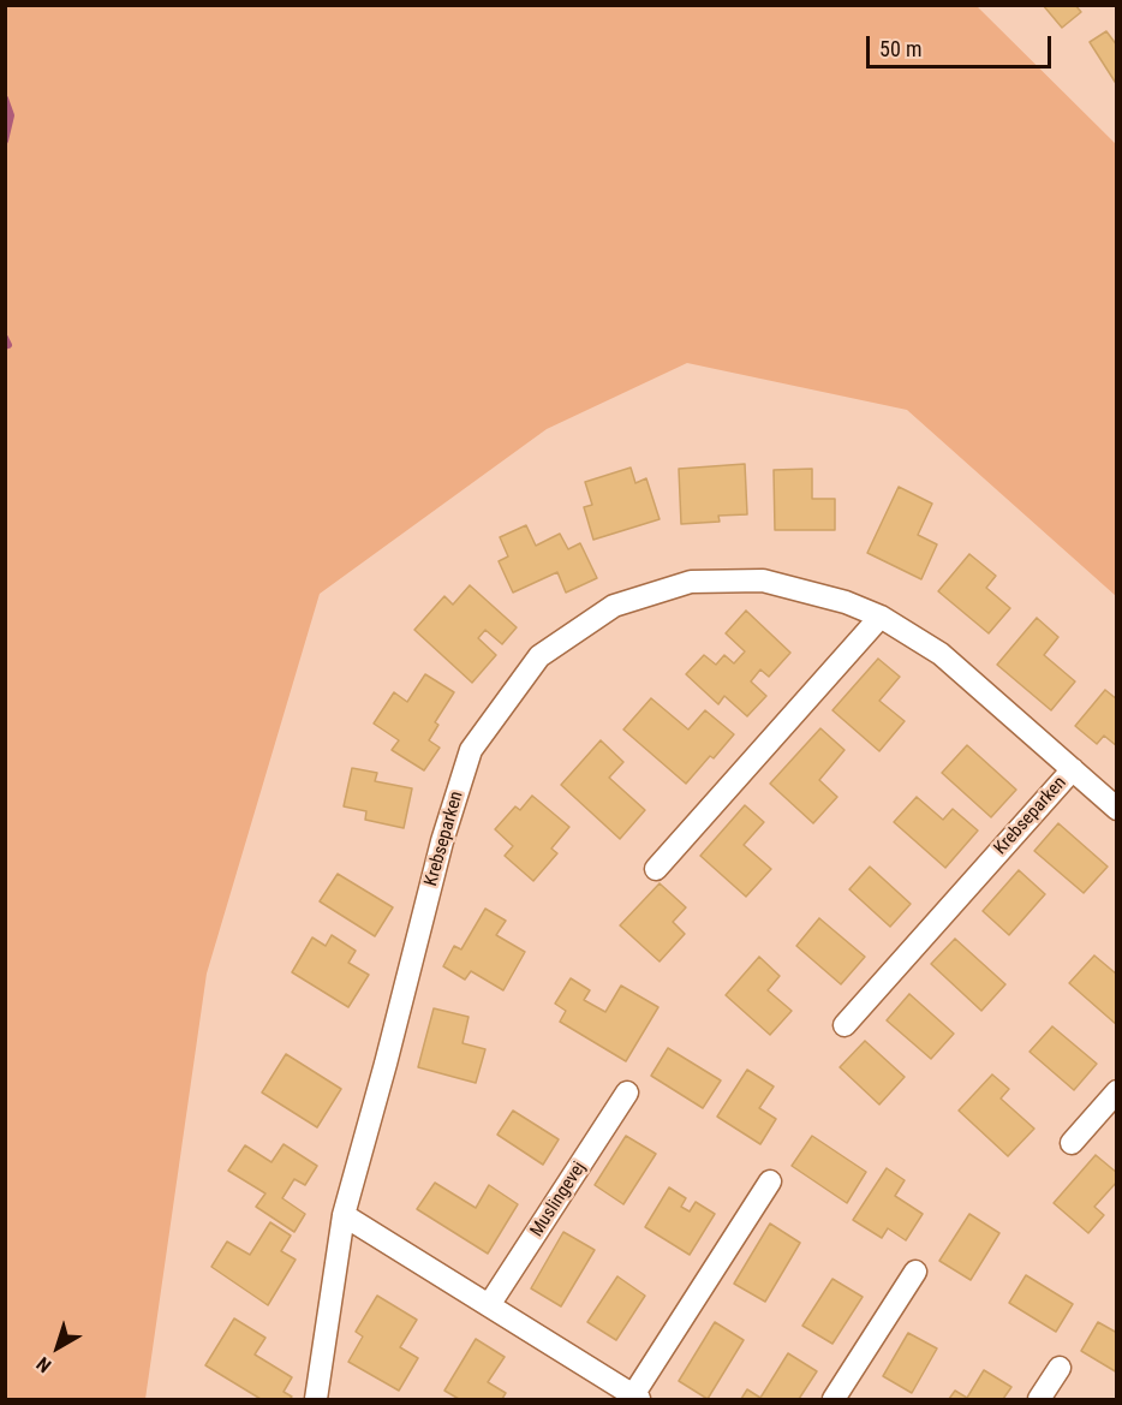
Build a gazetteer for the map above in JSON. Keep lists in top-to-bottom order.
{
  "streets": {
    "street": ["Krebseparken", "Muslingevej"]
  },
  "scale_bar": "50 m",
  "north": "bottom left"
}
